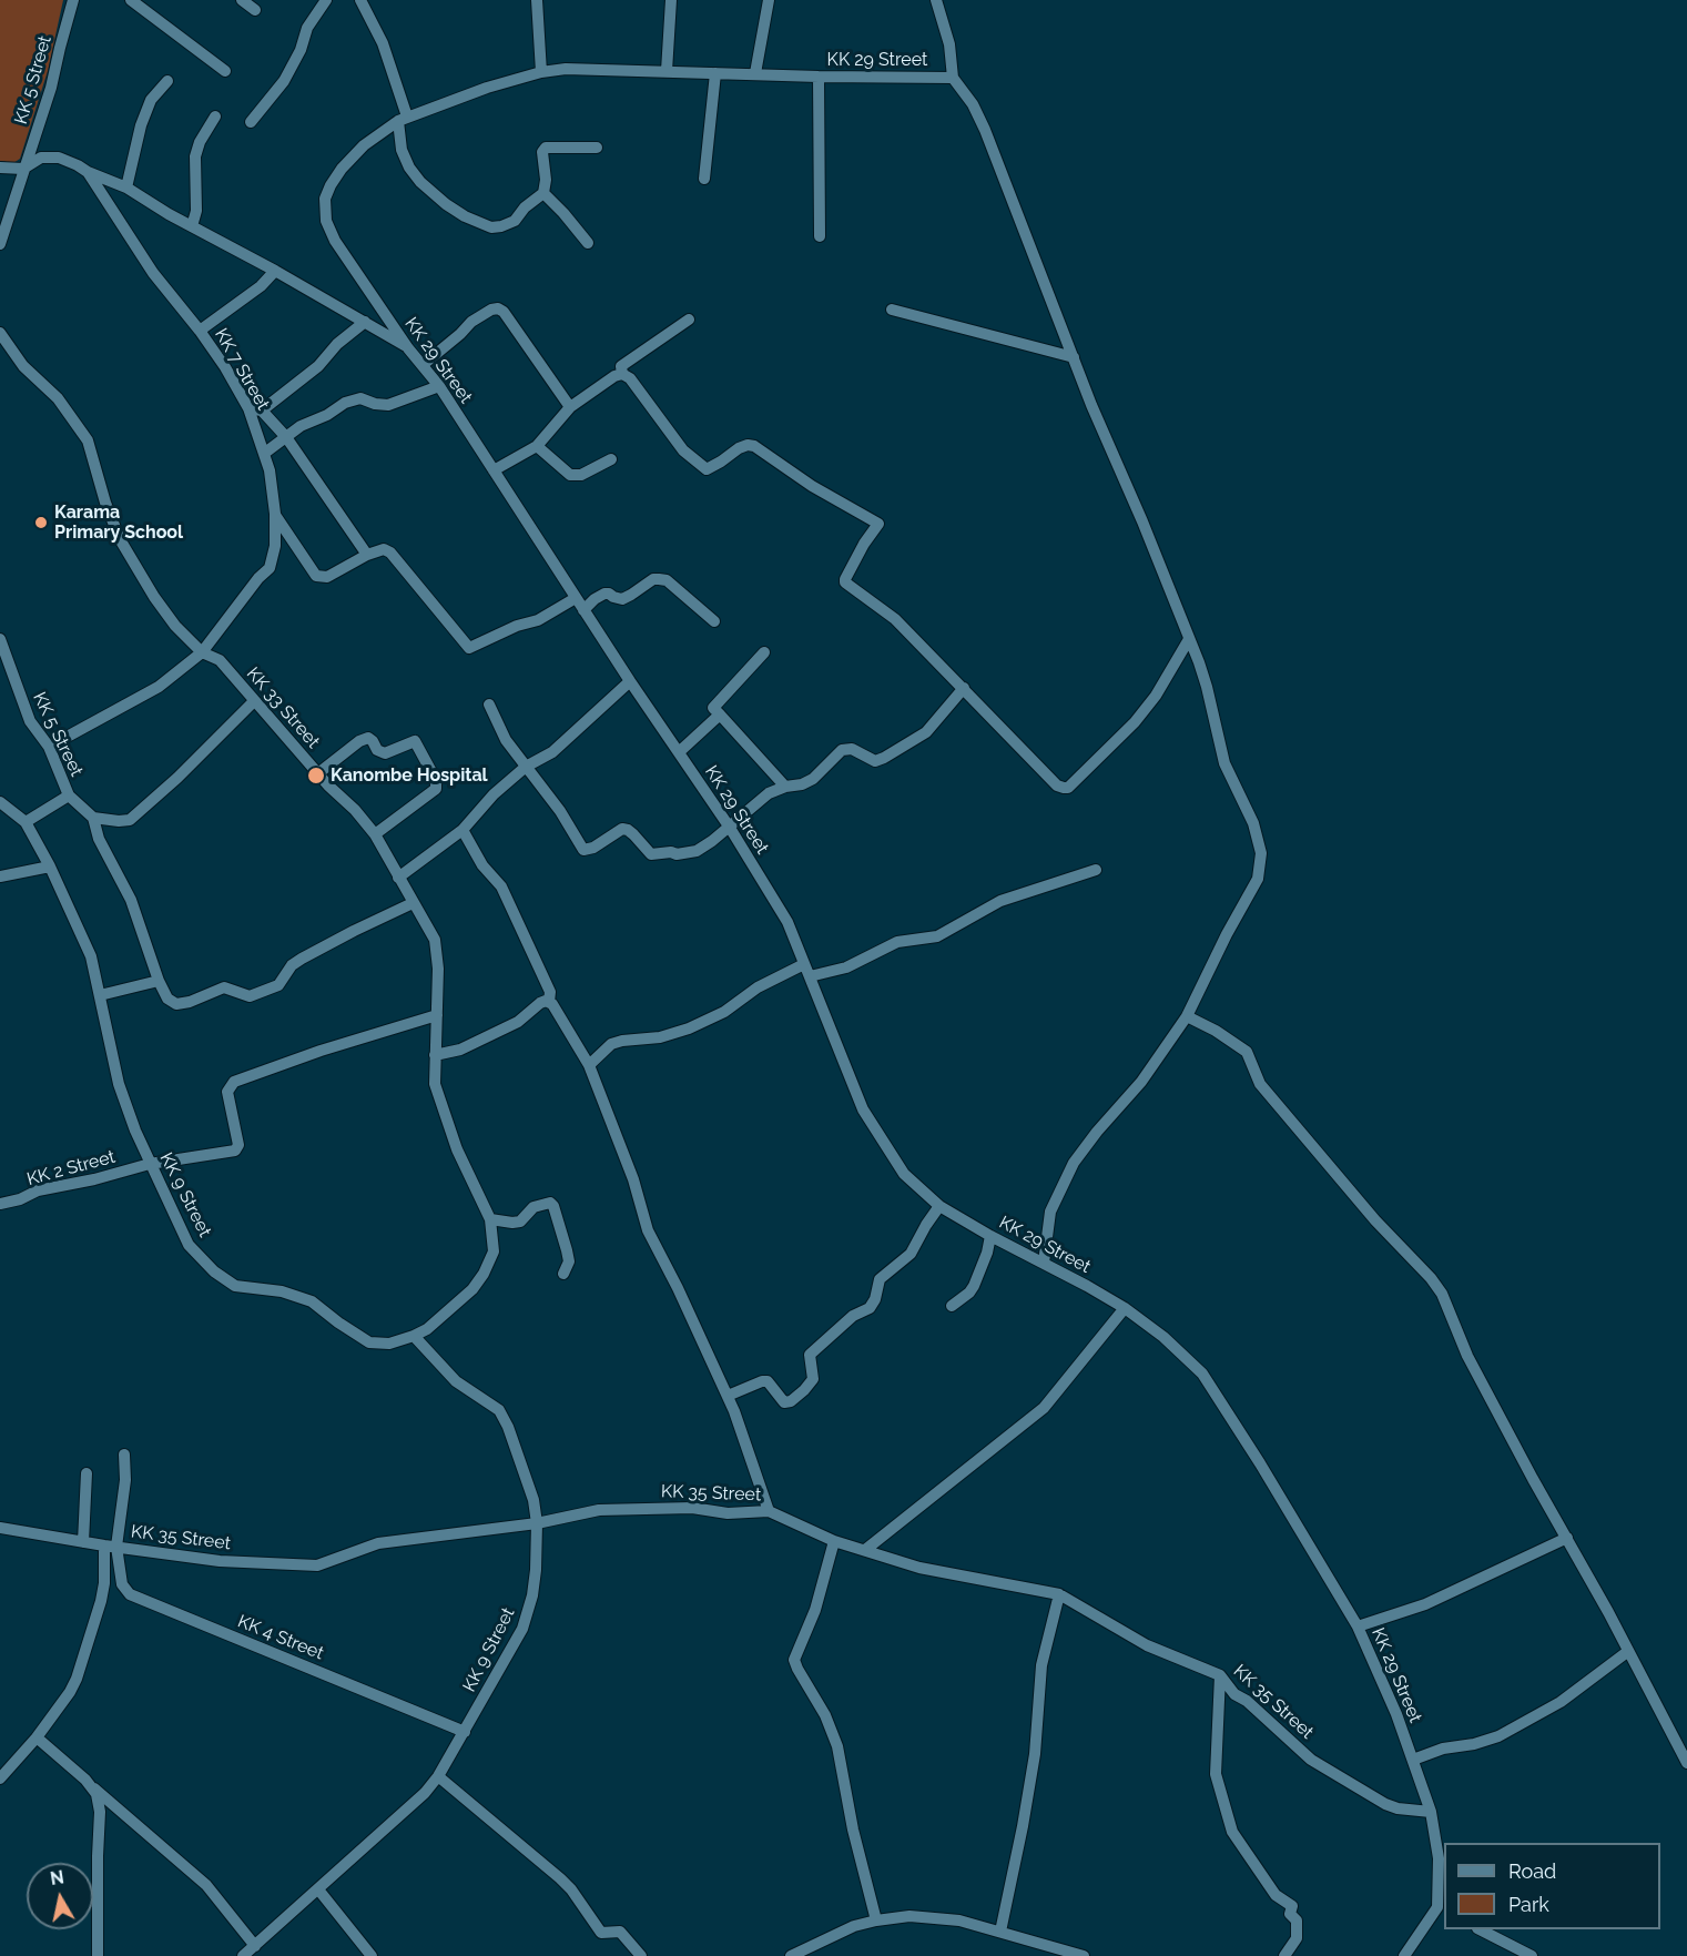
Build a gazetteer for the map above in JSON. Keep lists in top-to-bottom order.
{
  "streets": {
    "street": [
      "KK 29 Street",
      "KK 5 Street",
      "KK 7 Street",
      "KK 33 Street",
      "KK 2 Street",
      "KK 9 Street",
      "KK 35 Street",
      "KK 4 Street"
    ]
  },
  "crossings": [
    ["KK 29 Street", "KK 35 Street"],
    ["KK 5 Street", "KK 7 Street"],
    ["KK 5 Street", "KK 9 Street"],
    ["KK 7 Street", "KK 33 Street"],
    ["KK 33 Street", "KK 2 Street"],
    ["KK 33 Street", "KK 9 Street"],
    ["KK 2 Street", "KK 9 Street"],
    ["KK 9 Street", "KK 35 Street"],
    ["KK 9 Street", "KK 4 Street"],
    ["KK 35 Street", "KK 4 Street"]
  ],
  "places": ["Karama Primary School", "Kanombe Hospital"],
  "legend": ["Road", "Park"],
  "north": "top"
}
